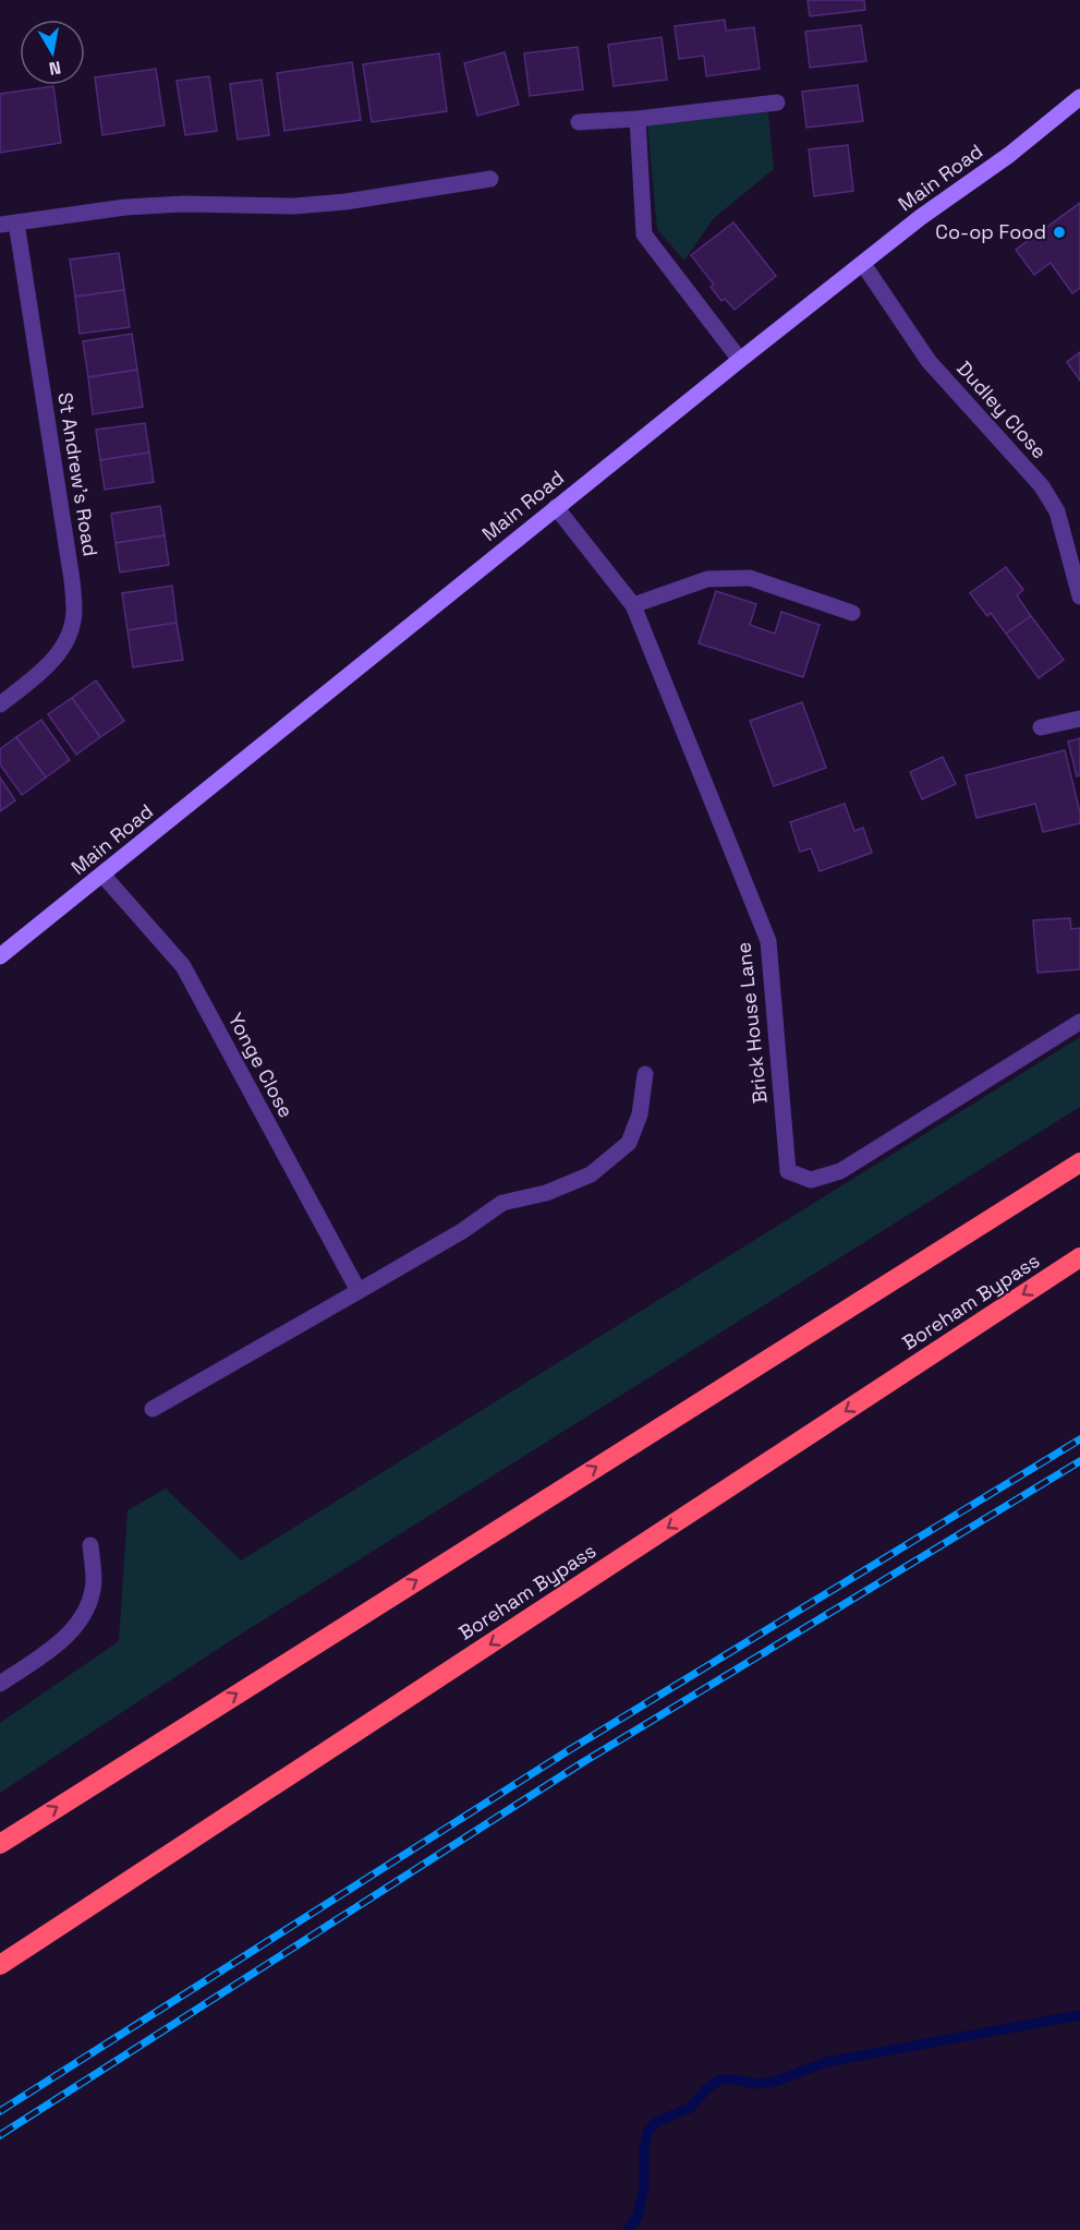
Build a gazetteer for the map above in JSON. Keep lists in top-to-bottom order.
{
  "streets": {
    "highway": ["Boreham Bypass"],
    "main road": ["Main Road"],
    "street": [
      "Dudley Close",
      "St Andrew's Road",
      "Brick House Lane",
      "Yonge Close"
    ]
  },
  "crossings": [
    ["Main Road", "Dudley Close"],
    ["Main Road", "Brick House Lane"],
    ["Main Road", "Yonge Close"]
  ],
  "places": ["Co-op Food"],
  "north": "bottom"
}
